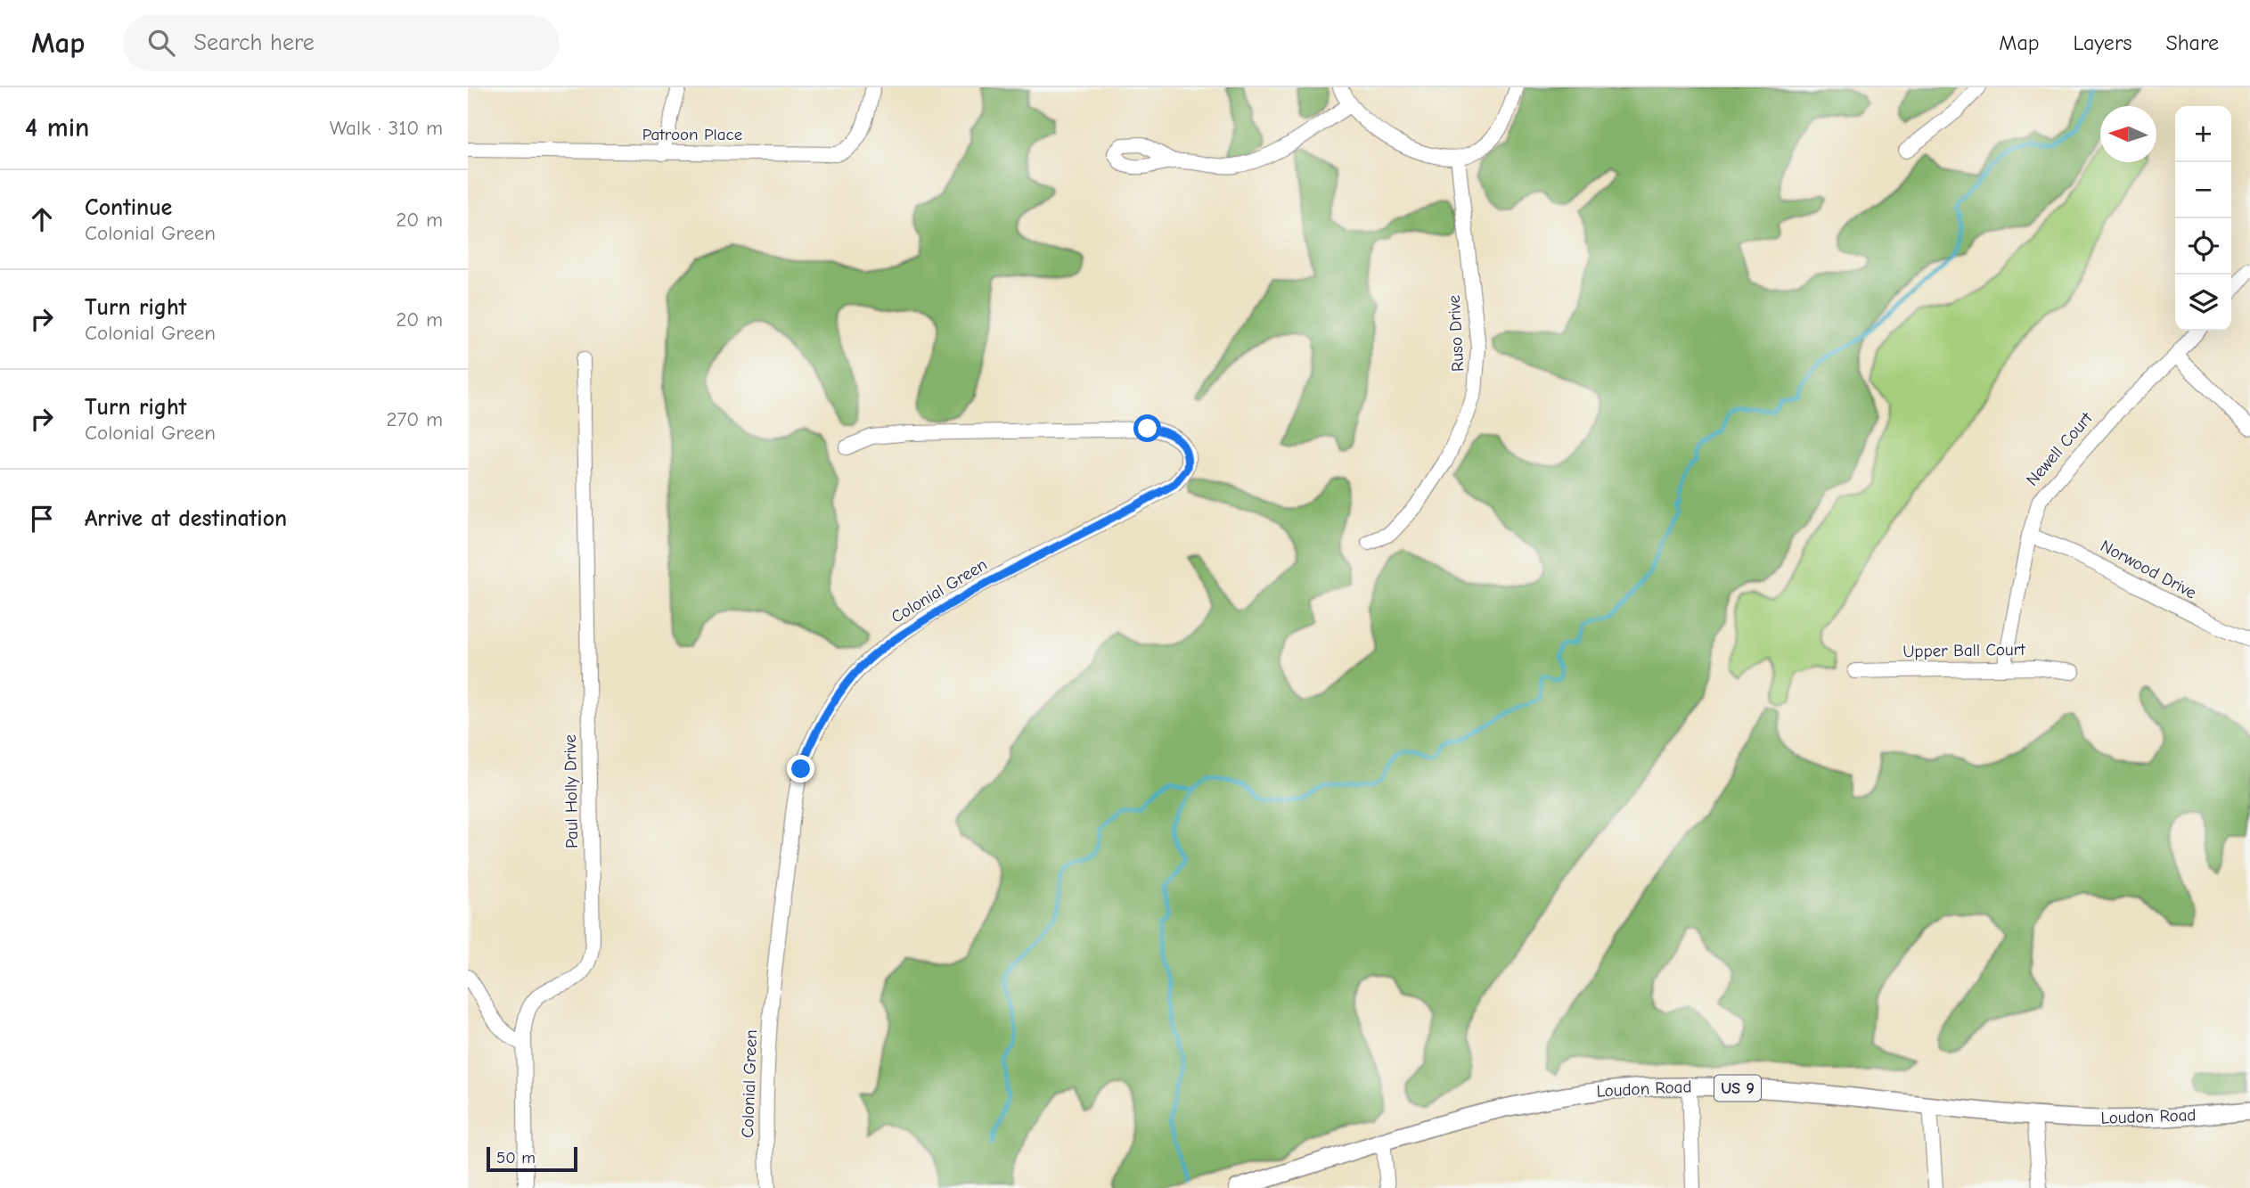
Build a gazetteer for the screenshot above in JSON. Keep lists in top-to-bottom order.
{
  "streets": {
    "main road": ["US 9", "Loudon Road"],
    "street": [
      "Patroon Place",
      "Ruso Drive",
      "Newell Court",
      "Norwood Drive",
      "Colonial Green",
      "Upper Ball Court",
      "Paul Holly Drive"
    ]
  },
  "crossings": [
    ["Newell Court", "Norwood Drive"],
    ["Newell Court", "Upper Ball Court"]
  ],
  "scale_bar": "50 m",
  "north": "left",
  "page": {
    "header": "Map",
    "search": "Search here",
    "nav": ["Map", "Layers", "Share"],
    "heading": ["4 min", "Walk · 310 m"],
    "map_buttons": ["+", "−"],
    "list": [
      ["Continue", "Colonial Green", "20 m"],
      ["Turn right", "Colonial Green", "20 m"],
      ["Turn right", "Colonial Green", "270 m"],
      "Arrive at destination"
    ],
    "scale": "50 m"
  }
}
